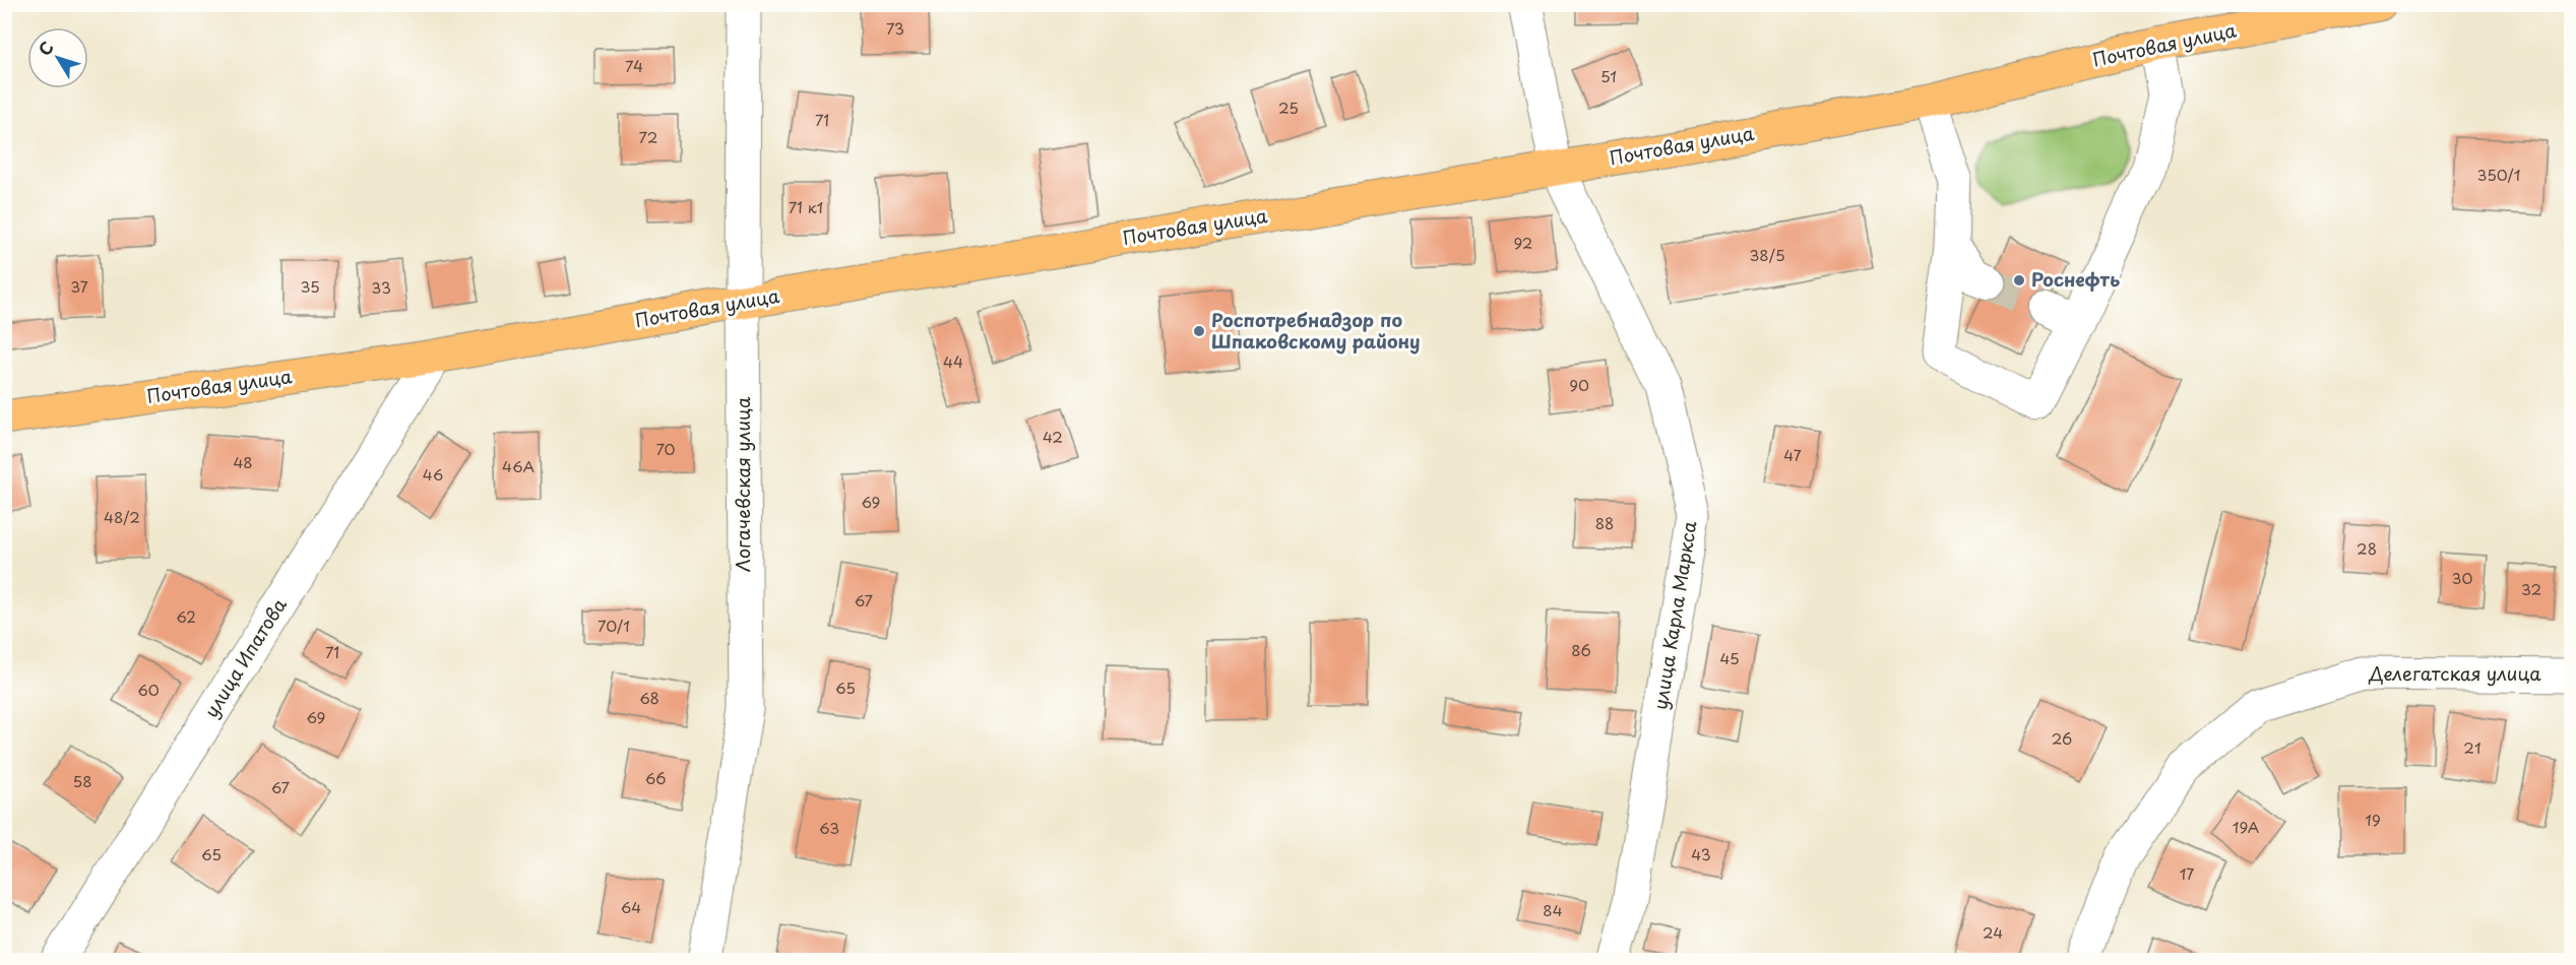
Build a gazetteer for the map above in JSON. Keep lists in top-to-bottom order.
{
  "streets": {
    "main road": ["Почтовая улица"],
    "street": [
      "Логачевская улица",
      "улица Карла Маркса",
      "улица Ипатова",
      "Делегатская улица"
    ]
  },
  "crossings": [
    ["Почтовая улица", "Логачевская улица"],
    ["Почтовая улица", "улица Карла Маркса"],
    ["Почтовая улица", "улица Ипатова"]
  ],
  "places": ["Роснефть", "Роспотребнадзор по Шпаковскому району"],
  "house_numbers": [
    "73",
    "74",
    "51",
    "25",
    "71",
    "72",
    "350/1",
    "71 к1",
    "92",
    "38/5",
    "37",
    "35",
    "33",
    "44",
    "90",
    "42",
    "70",
    "47",
    "48",
    "46А",
    "46",
    "69",
    "48/2",
    "88",
    "28",
    "30",
    "32",
    "67",
    "62",
    "70/1",
    "86",
    "71",
    "45",
    "65",
    "60",
    "68",
    "69",
    "26",
    "21",
    "66",
    "58",
    "67",
    "19",
    "19А",
    "63",
    "65",
    "43",
    "17",
    "64",
    "84",
    "24"
  ],
  "north": "top left"
}
